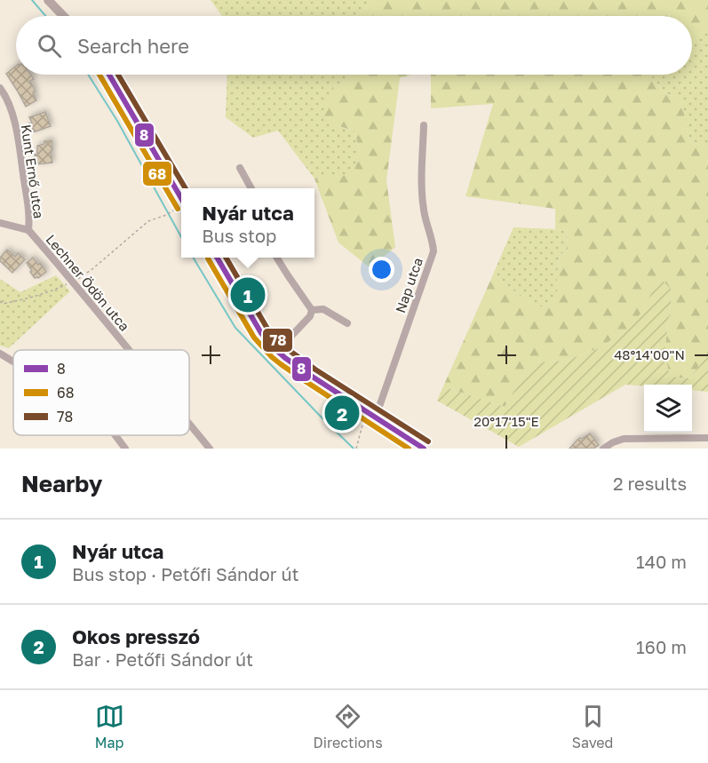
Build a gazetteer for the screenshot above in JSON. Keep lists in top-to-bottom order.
{
  "streets": {
    "street": ["Kunt Ernő utca", "Lechner Ödön utca", "Nap utca"]
  },
  "crossings": [
    ["Kunt Ernő utca", "Lechner Ödön utca"]
  ],
  "lines": ["transit line 8", "transit line 68", "transit line 78"],
  "legend": ["8", "68", "78"],
  "page": {
    "search": "Search here",
    "popup": ["Nyár utca", "Bus stop"],
    "pins": ["1", "2"],
    "heading": ["Nearby", "2 results"],
    "list": [
      {
        "mark": "1",
        "name": "Nyár utca",
        "note": "Bus stop · Petőfi Sándor út",
        "value": "140 m"
      },
      {
        "mark": "2",
        "name": "Okos presszó",
        "note": "Bar · Petőfi Sándor út",
        "value": "160 m"
      }
    ],
    "nav": ["Map", "Directions", "Saved"]
  },
  "coordinates": ["48°14'00\"N", "20°17'15\"E"]
}
